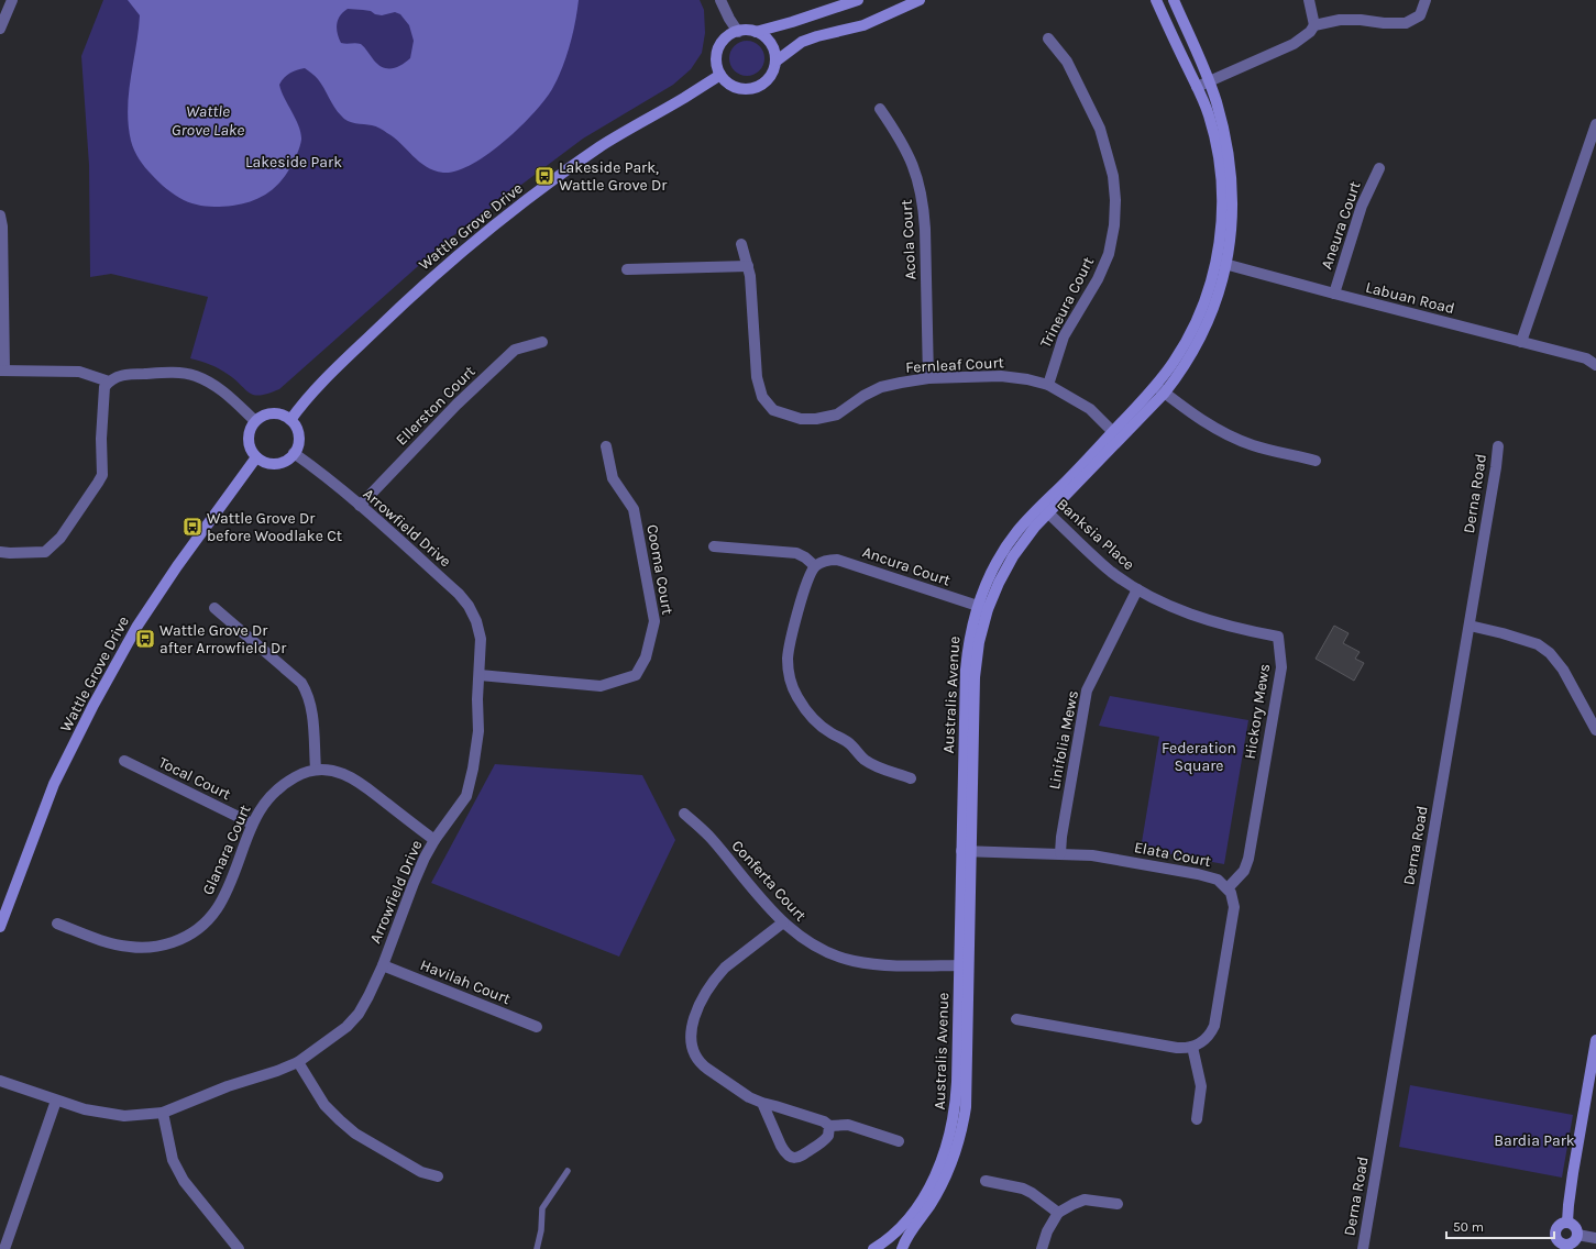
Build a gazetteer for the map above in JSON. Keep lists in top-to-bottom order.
{
  "streets": {
    "street": [
      "Aneura Court",
      "Wattle Grove Drive",
      "Acola Court",
      "Labuan Road",
      "Trineura Court",
      "Fernleaf Court",
      "Ellerston Court",
      "Derna Road",
      "Arrowfield Drive",
      "Banksia Place",
      "Ancura Court",
      "Cooma Court",
      "Australis Avenue",
      "Hickory Mews",
      "Linifolia Mews",
      "Tocal Court",
      "Glanara Court",
      "Elata Court",
      "Conferta Court",
      "Havilah Court"
    ]
  },
  "crossings": [
    ["Aneura Court", "Labuan Road"],
    ["Wattle Grove Drive", "Arrowfield Drive"],
    ["Acola Court", "Fernleaf Court"],
    ["Labuan Road", "Australis Avenue"],
    ["Trineura Court", "Fernleaf Court"],
    ["Fernleaf Court", "Australis Avenue"],
    ["Ellerston Court", "Arrowfield Drive"],
    ["Arrowfield Drive", "Cooma Court"],
    ["Arrowfield Drive", "Havilah Court"],
    ["Banksia Place", "Australis Avenue"],
    ["Banksia Place", "Hickory Mews"],
    ["Banksia Place", "Linifolia Mews"],
    ["Ancura Court", "Australis Avenue"],
    ["Australis Avenue", "Elata Court"],
    ["Australis Avenue", "Conferta Court"],
    ["Hickory Mews", "Elata Court"],
    ["Linifolia Mews", "Elata Court"],
    ["Tocal Court", "Glanara Court"]
  ],
  "water": ["Wattle Grove Lake"],
  "parks": ["Lakeside Park", "Federation Square", "Bardia Park"],
  "places": {
    "bus stop": ["Lakeside Park, Wattle Grove Dr", "Wattle Grove Dr before Woodlake Ct", "Wattle Grove Dr after Arrowfield Dr"]
  },
  "scale_bar": "50 m"
}
